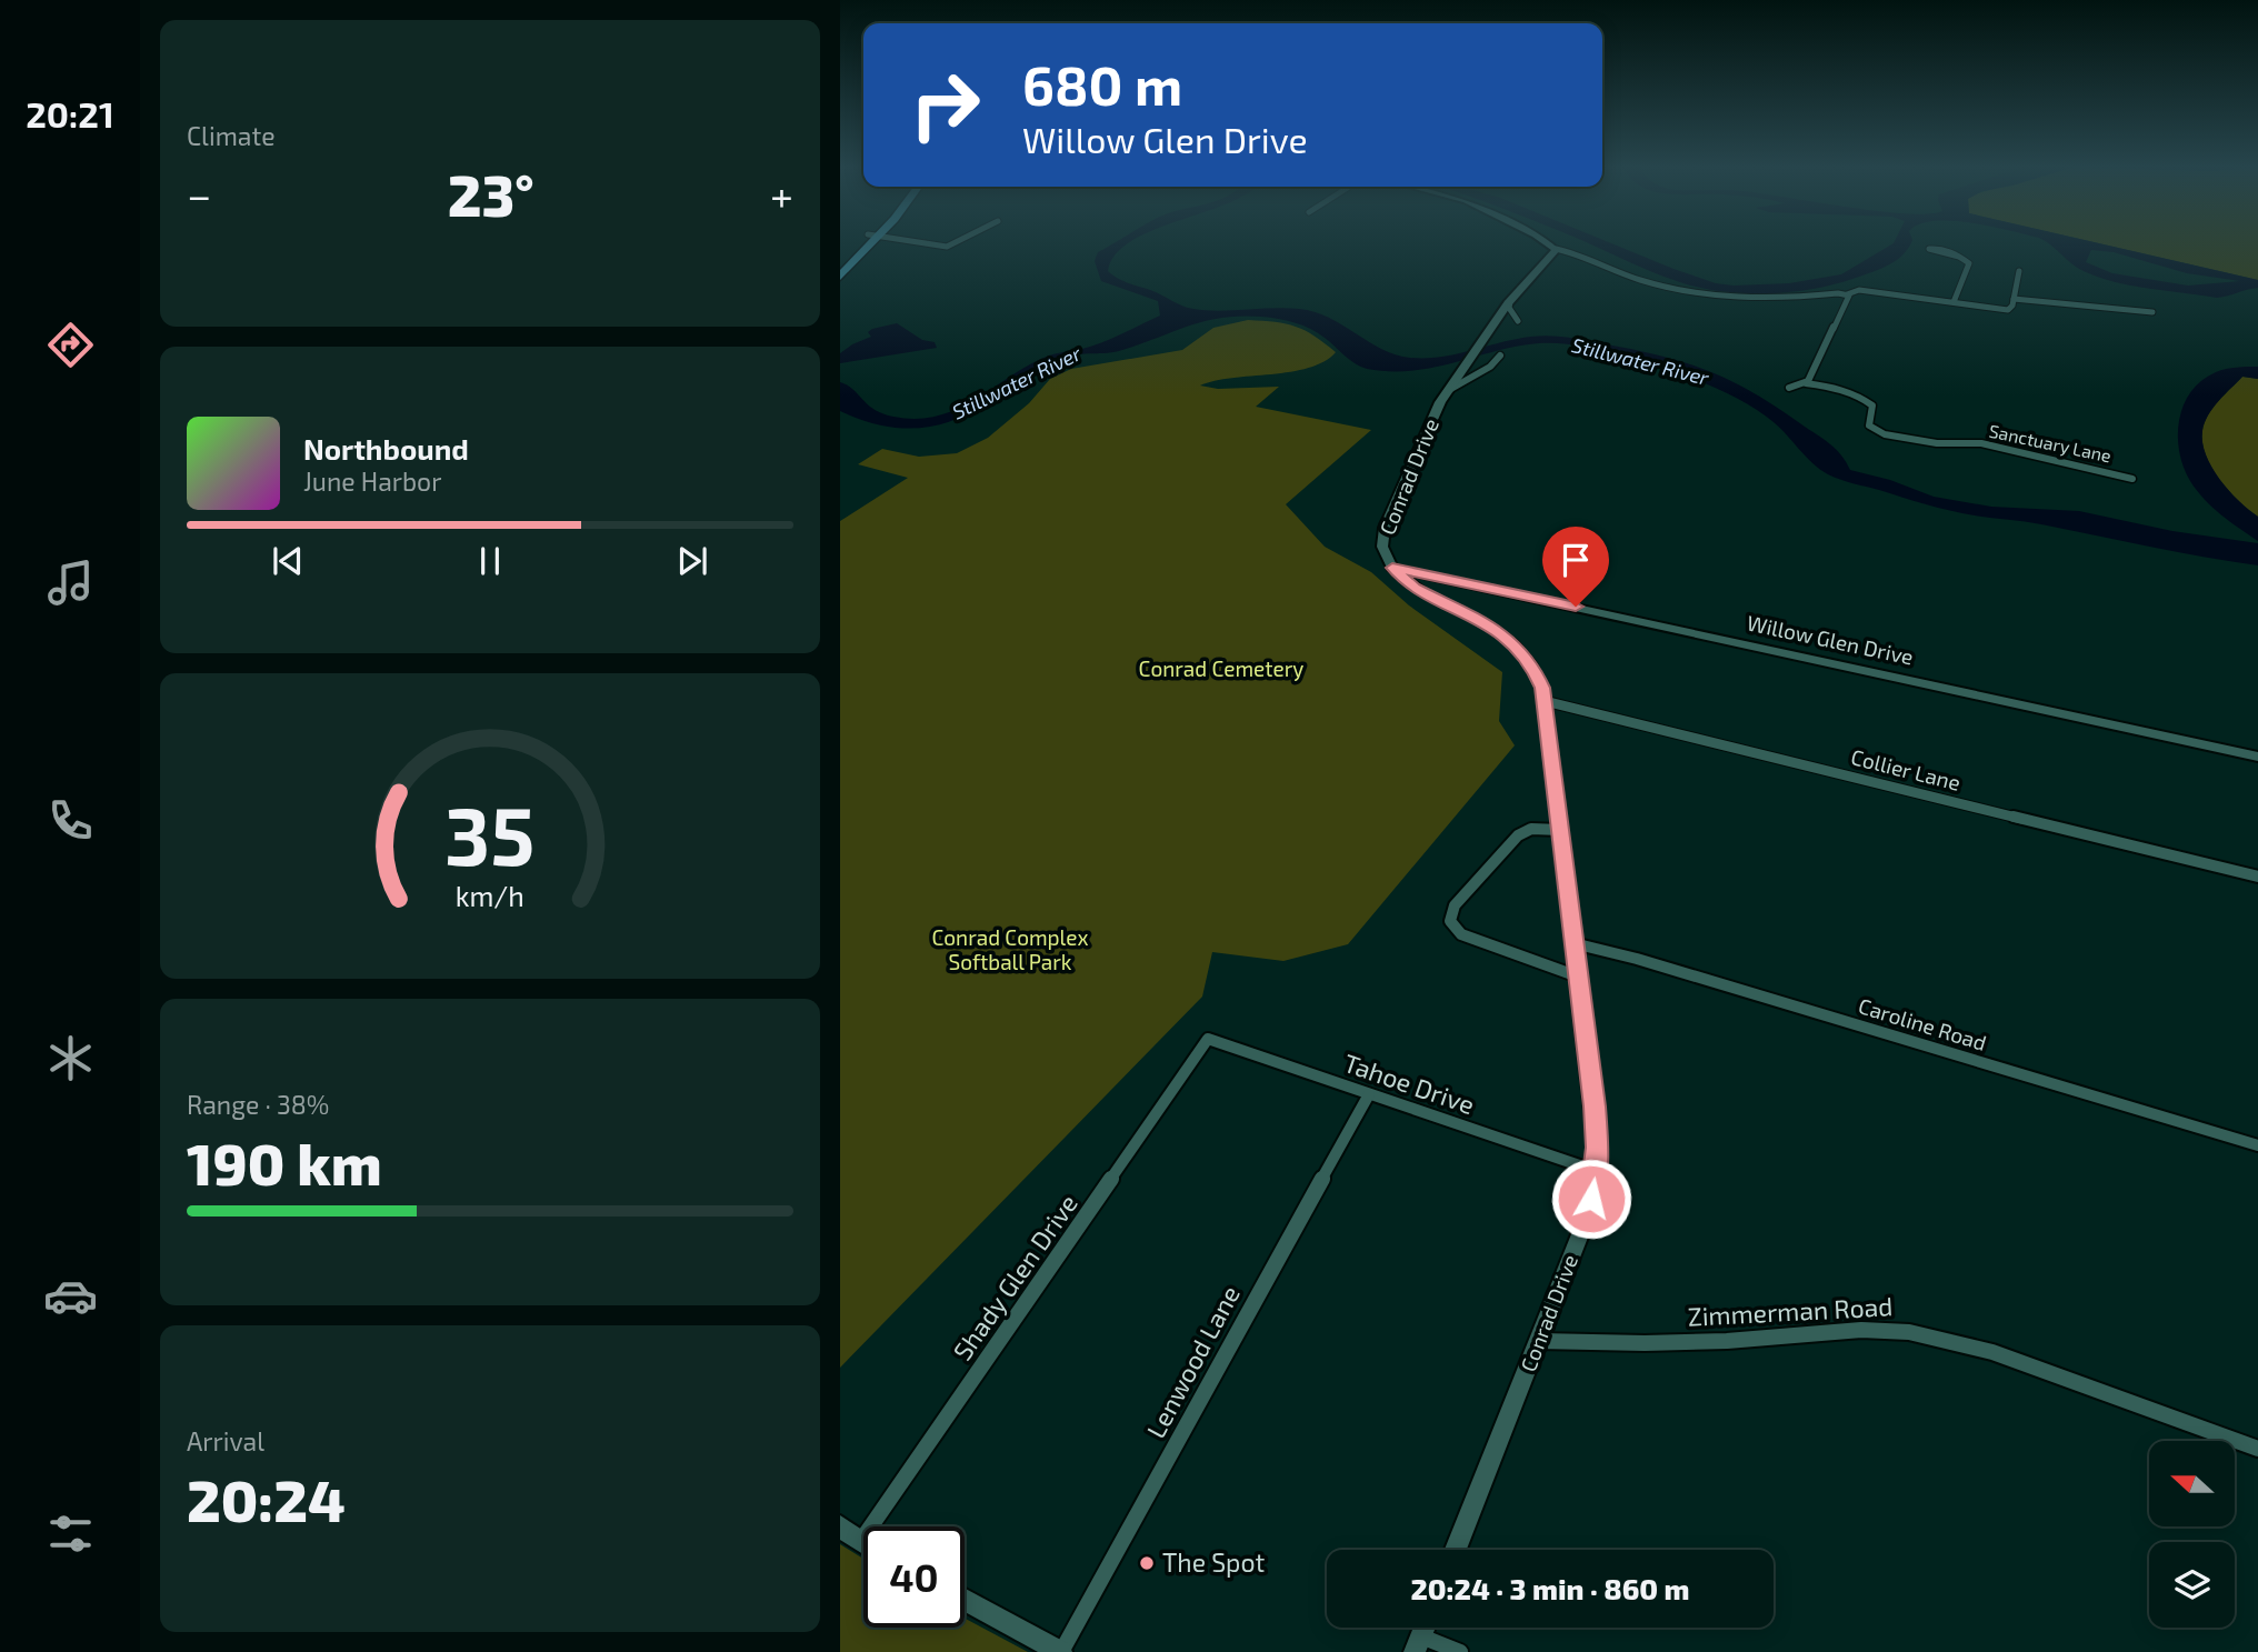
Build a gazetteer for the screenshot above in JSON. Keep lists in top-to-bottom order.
{
  "streets": {
    "main road": ["Conrad Drive", "Willow Glen Drive"],
    "street": [
      "Sanctuary Lane",
      "Collier Lane",
      "Caroline Road",
      "Tahoe Drive",
      "Shady Glen Drive",
      "Zimmerman Road",
      "Lenwood Lane"
    ]
  },
  "crossings": [
    ["Conrad Drive", "Willow Glen Drive"],
    ["Conrad Drive", "Collier Lane"],
    ["Conrad Drive", "Caroline Road"],
    ["Conrad Drive", "Tahoe Drive"],
    ["Conrad Drive", "Zimmerman Road"],
    ["Tahoe Drive", "Shady Glen Drive"],
    ["Tahoe Drive", "Lenwood Lane"]
  ],
  "water": ["Stillwater River"],
  "parks": ["Conrad Cemetery", "Conrad Complex Softball Park"],
  "places": ["The Spot"],
  "north": "left",
  "page": {
    "tabs": "20:21",
    "tile": [
      "Climate",
      ["Range · 38%", "190 km"],
      ["Arrival", "20:24"]
    ],
    "turn": ["680 m", "Willow Glen Drive"],
    "heat": ["−", "23°", "+"],
    "song": ["Northbound", "June Harbor"],
    "limit": "40",
    "trip": "20:24 · 3 min · 860 m",
    "gauge": ["35", "km/h"]
  }
}
